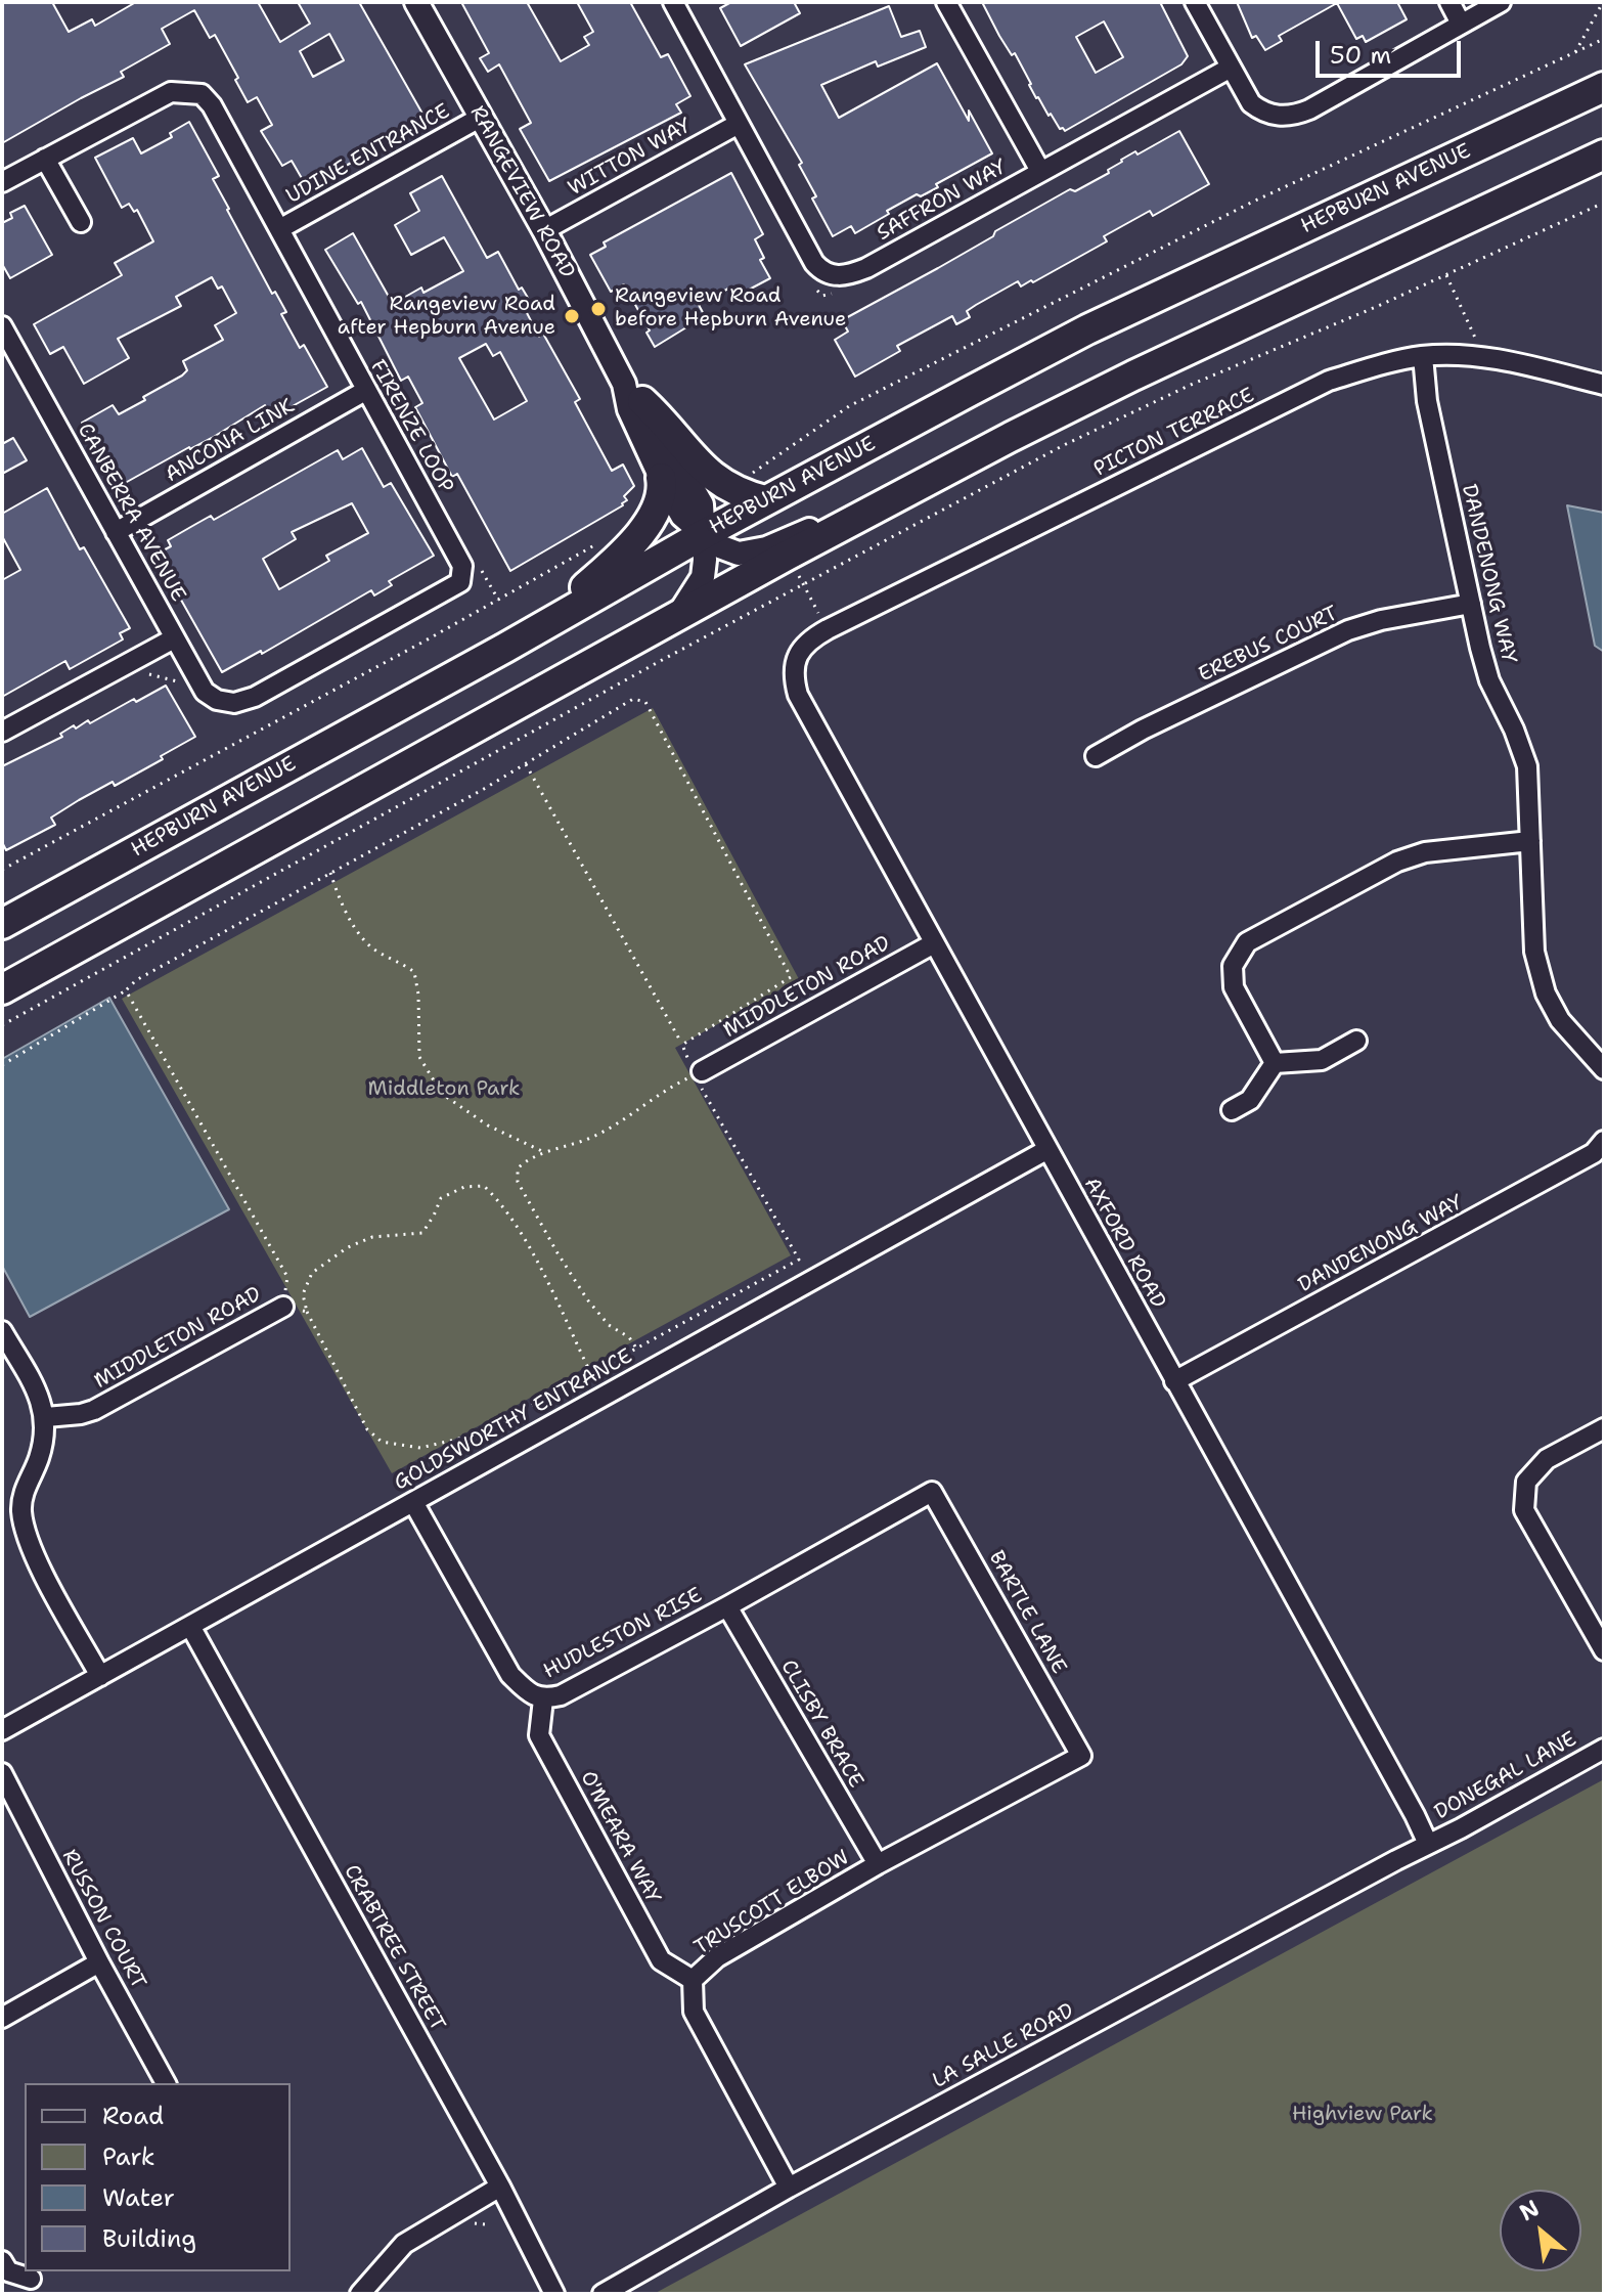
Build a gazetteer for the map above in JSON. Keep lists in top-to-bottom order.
{
  "streets": {
    "main road": ["HEPBURN AVENUE"],
    "street": [
      "UDINE ENTRANCE",
      "WITTON WAY",
      "RANGEVIEW ROAD",
      "SAFFRON WAY",
      "FIRENZE LOOP",
      "PICTON TERRACE",
      "ANCONA LINK",
      "CANBERRA AVENUE",
      "DANDENONG WAY",
      "EREBUS COURT",
      "MIDDLETON ROAD",
      "AXFORD ROAD",
      "GOLDSWORTHY ENTRANCE",
      "BARTLE LANE",
      "HUDLESTON RISE",
      "CLISBY BRACE",
      "DONEGAL LANE",
      "O'MEARA WAY",
      "TRUSCOTT ELBOW",
      "RUSSON COURT",
      "CRABTREE STREET",
      "LA SALLE ROAD"
    ]
  },
  "crossings": [
    ["UDINE ENTRANCE", "RANGEVIEW ROAD"],
    ["UDINE ENTRANCE", "FIRENZE LOOP"],
    ["WITTON WAY", "RANGEVIEW ROAD"],
    ["WITTON WAY", "SAFFRON WAY"],
    ["HEPBURN AVENUE", "RANGEVIEW ROAD"],
    ["FIRENZE LOOP", "ANCONA LINK"],
    ["FIRENZE LOOP", "CANBERRA AVENUE"],
    ["PICTON TERRACE", "DANDENONG WAY"],
    ["PICTON TERRACE", "AXFORD ROAD"],
    ["ANCONA LINK", "CANBERRA AVENUE"],
    ["DANDENONG WAY", "EREBUS COURT"],
    ["DANDENONG WAY", "AXFORD ROAD"],
    ["MIDDLETON ROAD", "AXFORD ROAD"],
    ["AXFORD ROAD", "GOLDSWORTHY ENTRANCE"],
    ["AXFORD ROAD", "DONEGAL LANE"],
    ["AXFORD ROAD", "LA SALLE ROAD"],
    ["GOLDSWORTHY ENTRANCE", "HUDLESTON RISE"],
    ["GOLDSWORTHY ENTRANCE", "CRABTREE STREET"],
    ["BARTLE LANE", "HUDLESTON RISE"],
    ["BARTLE LANE", "TRUSCOTT ELBOW"],
    ["HUDLESTON RISE", "CLISBY BRACE"],
    ["HUDLESTON RISE", "O'MEARA WAY"],
    ["CLISBY BRACE", "TRUSCOTT ELBOW"],
    ["DONEGAL LANE", "LA SALLE ROAD"],
    ["O'MEARA WAY", "TRUSCOTT ELBOW"],
    ["TRUSCOTT ELBOW", "LA SALLE ROAD"]
  ],
  "parks": ["Middleton Park", "Highview Park"],
  "places": ["Rangeview Road before Hepburn Avenue", "Rangeview Road after Hepburn Avenue"],
  "legend": [
    "Road",
    "Park",
    "Water",
    "Building"
  ],
  "scale_bar": "50 m",
  "north": "top left"
}
